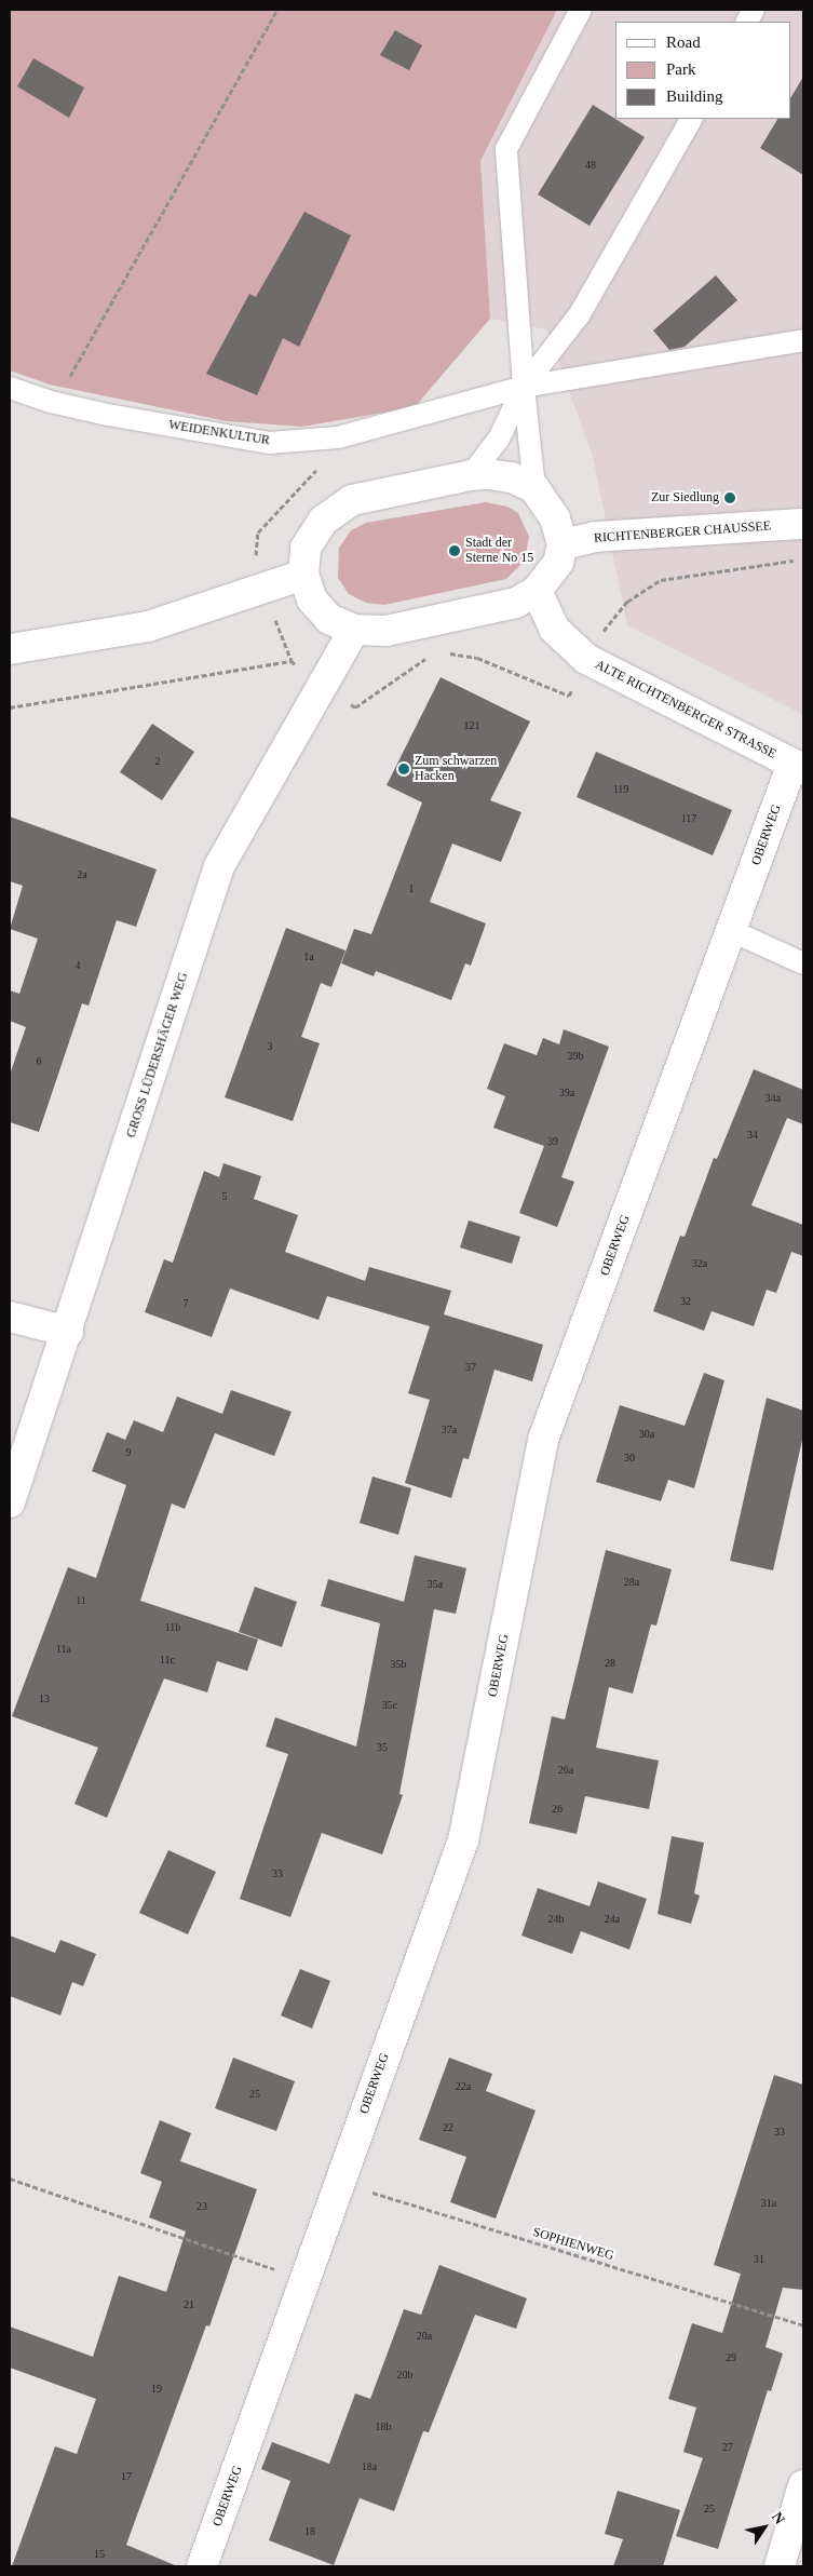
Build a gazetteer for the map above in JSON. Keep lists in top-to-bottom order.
{
  "streets": {
    "street": [
      "RICHTENBERGER CHAUSSEE",
      "ALTE RICHTENBERGER STRASSE",
      "OBERWEG",
      "GROSS LÜDERSHÄGER WEG"
    ],
    "lane": ["WEIDENKULTUR"],
    "path": ["SOPHIENWEG"]
  },
  "crossings": [
    ["ALTE RICHTENBERGER STRASSE", "OBERWEG"],
    ["OBERWEG", "SOPHIENWEG"]
  ],
  "places": ["Zur Siedlung", "Stadt der Sterne No 15", "Zum schwarzen Hacken"],
  "house_numbers": [
    "48",
    "121",
    "2",
    "119",
    "117",
    "2a",
    "1",
    "1a",
    "4",
    "3",
    "39b",
    "6",
    "39a",
    "34a",
    "34",
    "39",
    "5",
    "32a",
    "32",
    "7",
    "37",
    "37a",
    "30a",
    "9",
    "30",
    "28a",
    "35a",
    "11",
    "11b",
    "11a",
    "11c",
    "28",
    "35b",
    "13",
    "35c",
    "35",
    "26a",
    "26",
    "33",
    "24b",
    "24a",
    "22a",
    "25",
    "22",
    "33",
    "31a",
    "23",
    "31",
    "21",
    "20a",
    "29",
    "20b",
    "19",
    "18b",
    "27",
    "18a",
    "17",
    "25",
    "18",
    "15"
  ],
  "legend": ["Road", "Park", "Building"],
  "north": "top right"
}
